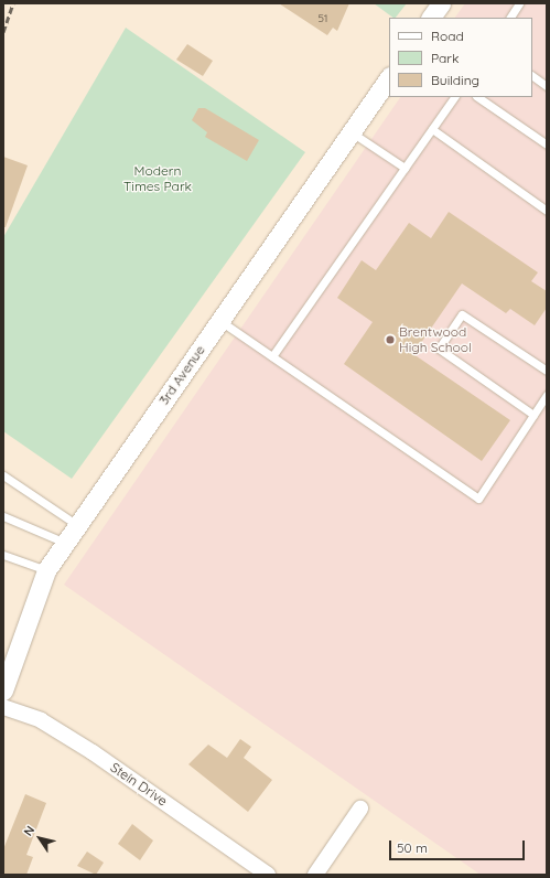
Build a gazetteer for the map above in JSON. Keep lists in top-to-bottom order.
{
  "streets": {
    "street": ["3rd Avenue", "Stein Drive"]
  },
  "parks": ["Modern Times Park"],
  "places": ["Brentwood High School"],
  "house_numbers": ["51"],
  "legend": ["Road", "Park", "Building"],
  "scale_bar": "50 m",
  "north": "top left"
}
